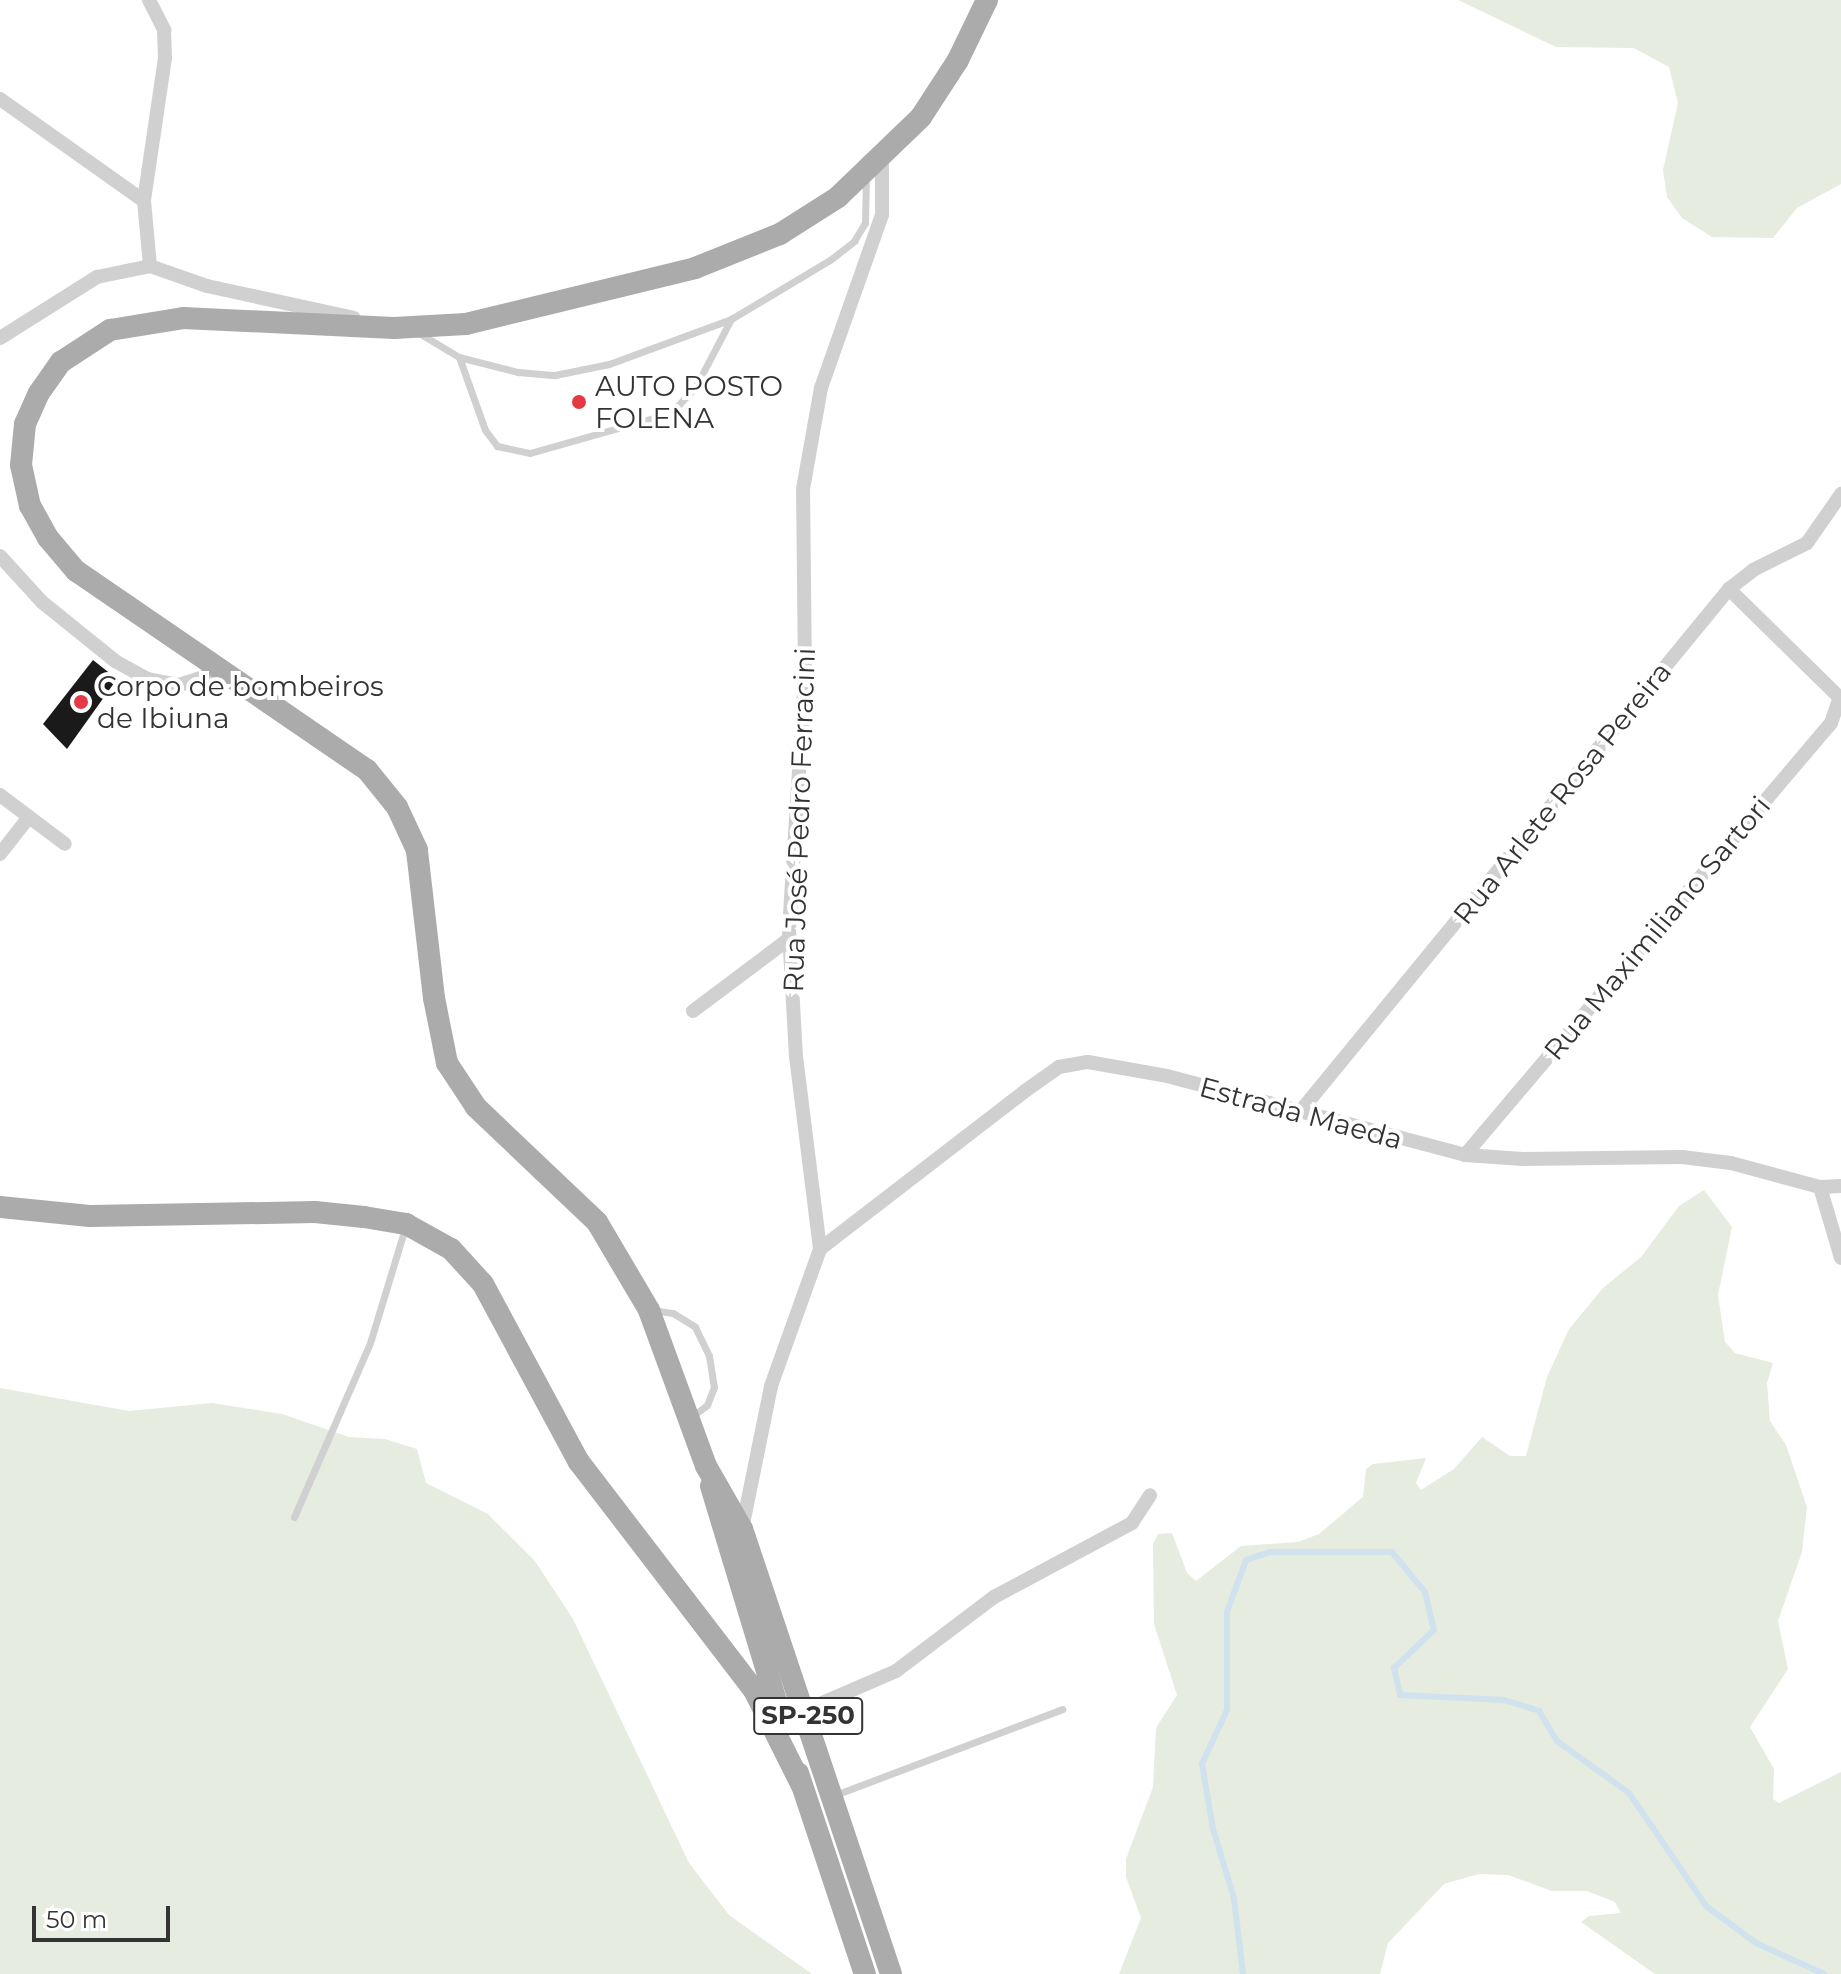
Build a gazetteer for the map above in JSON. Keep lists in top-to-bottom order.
{
  "streets": {
    "main road": ["SP-250"],
    "street": [
      "Rua Arlete Rosa Pereira",
      "Rua José Pedro Ferracini",
      "Rua Maximiliano Sartori",
      "Estrada Maeda"
    ]
  },
  "crossings": [
    ["Rua Arlete Rosa Pereira", "Estrada Maeda"],
    ["Rua José Pedro Ferracini", "Estrada Maeda"],
    ["Rua José Pedro Ferracini", "SP-250"],
    ["Rua Maximiliano Sartori", "Estrada Maeda"]
  ],
  "places": ["AUTO POSTO FOLENA", "Corpo de bombeiros de Ibiuna"],
  "scale_bar": "50 m"
}
